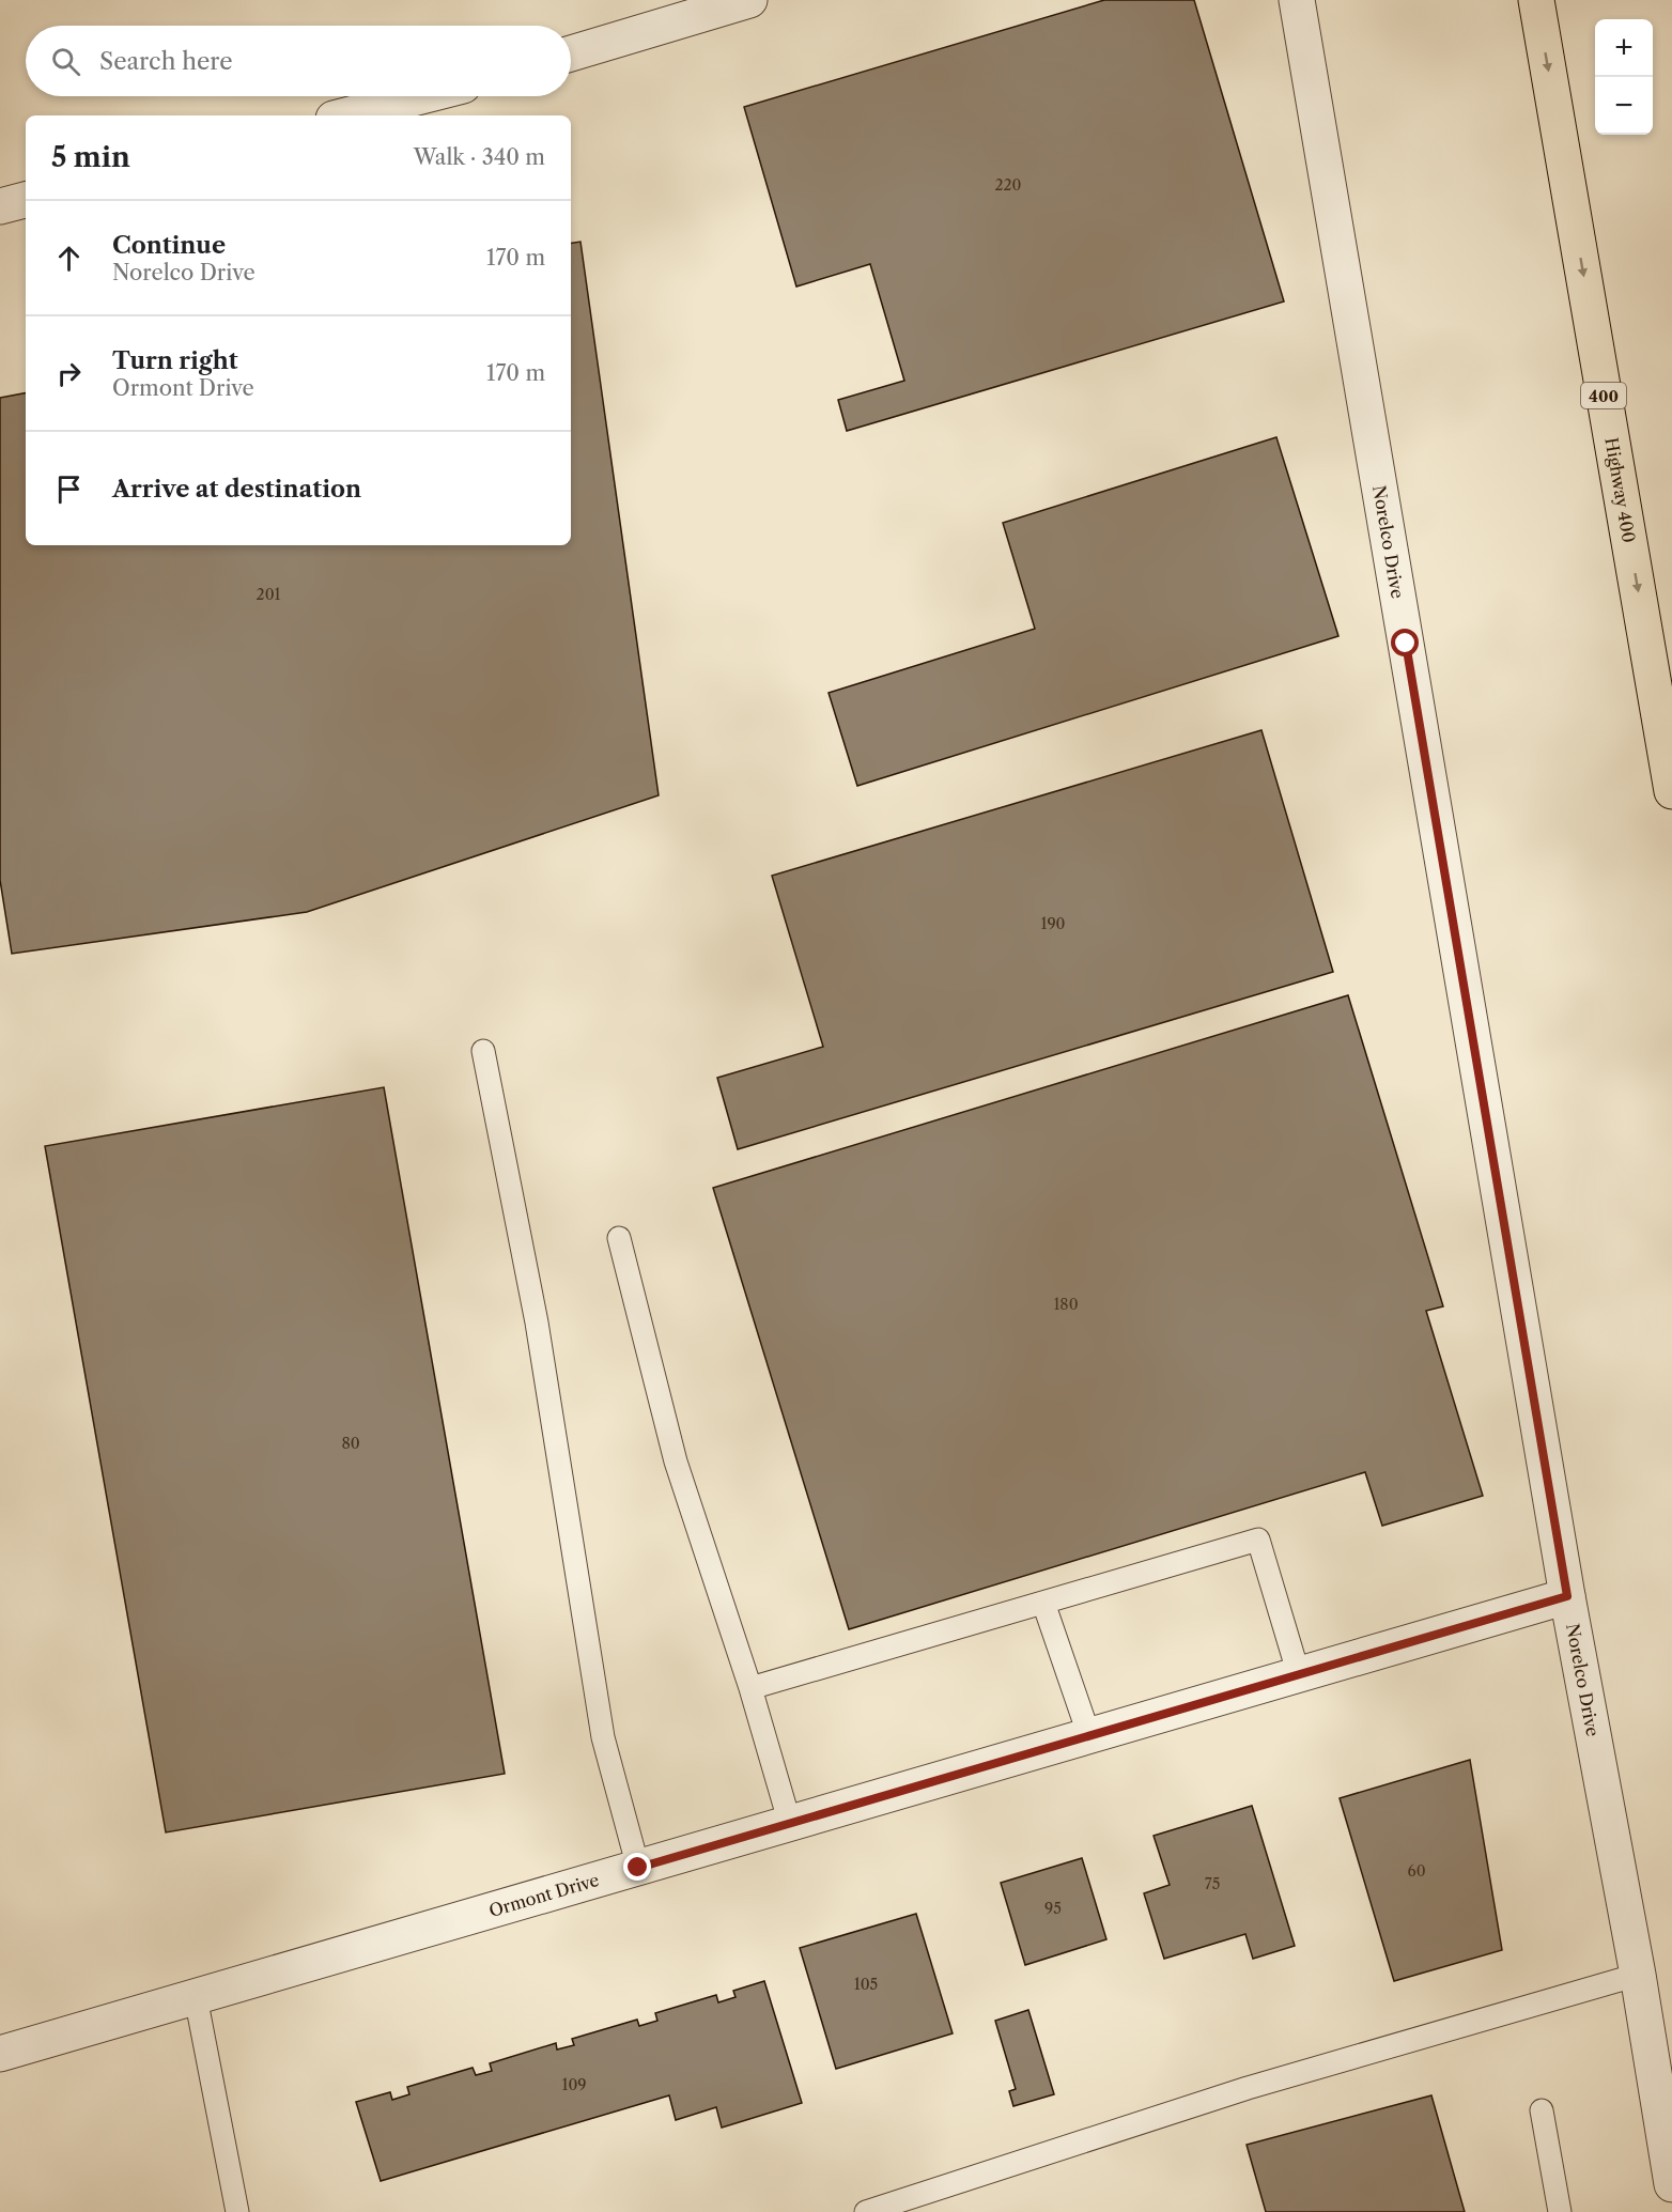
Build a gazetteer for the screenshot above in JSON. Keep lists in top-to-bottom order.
{
  "streets": {
    "highway": ["400", "Highway 400"],
    "street": ["Norelco Drive", "Ormont Drive"]
  },
  "crossings": [
    ["Norelco Drive", "Ormont Drive"]
  ],
  "one_way": ["Highway 400"],
  "house_numbers": [
    "220",
    "201",
    "190",
    "180",
    "80",
    "60",
    "75",
    "95",
    "105",
    "109"
  ],
  "page": {
    "map_buttons": ["+", "−"],
    "search": "Search here",
    "heading": ["5 min", "Walk · 340 m"],
    "list": [
      ["Continue", "Norelco Drive", "170 m"],
      ["Turn right", "Ormont Drive", "170 m"],
      "Arrive at destination"
    ]
  }
}
